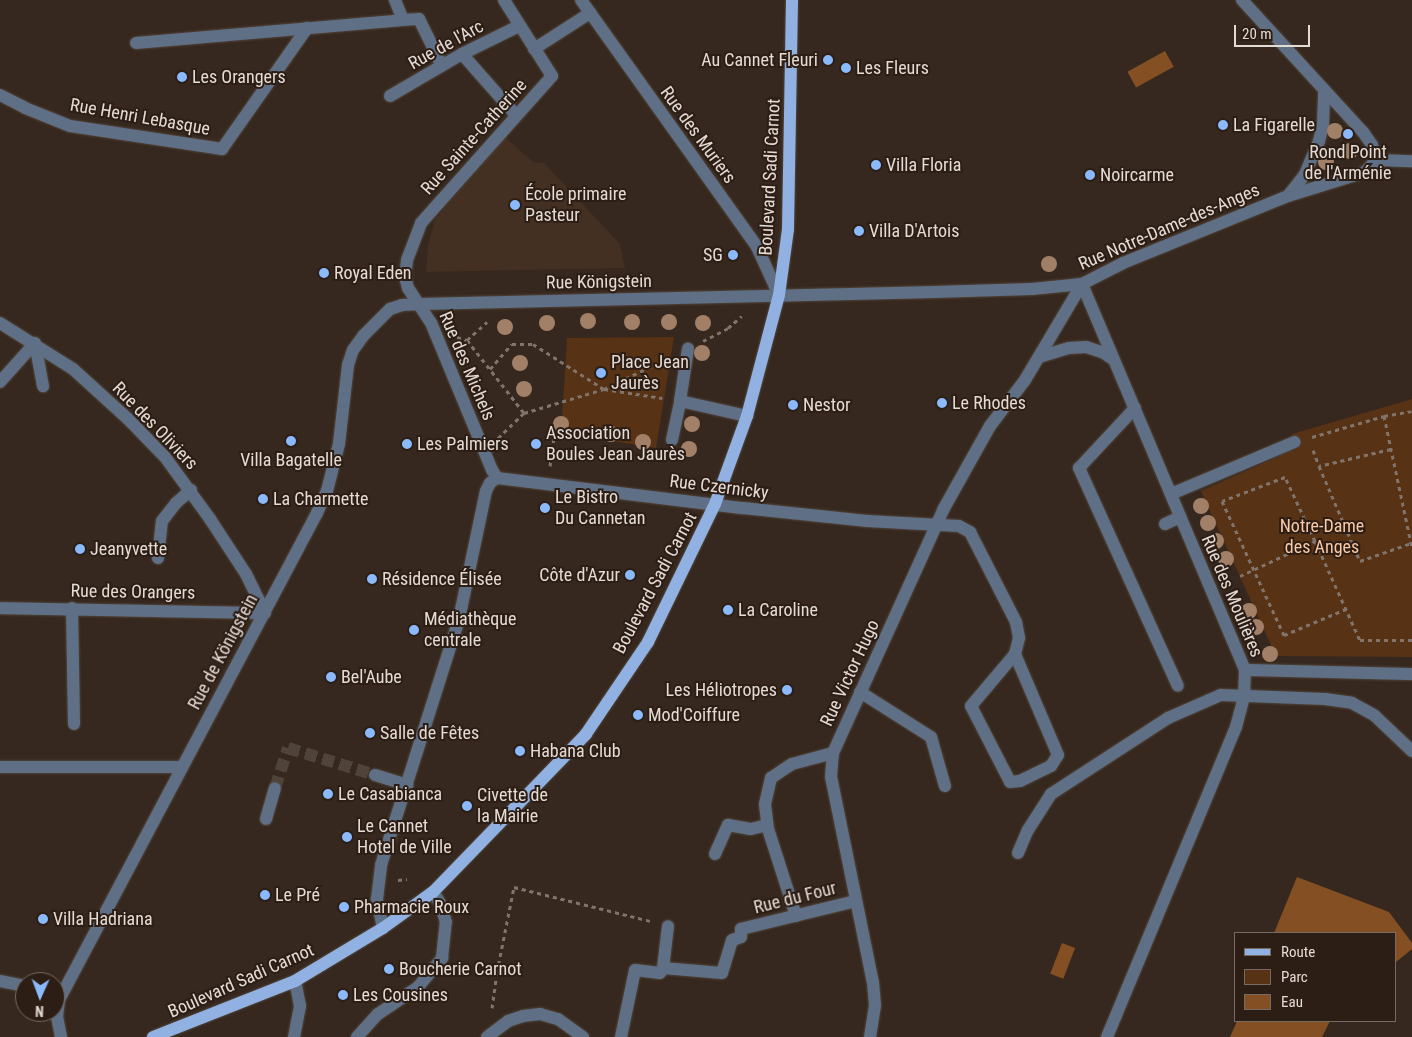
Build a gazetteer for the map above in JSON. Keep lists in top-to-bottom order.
{
  "streets": {
    "main road": ["Boulevard Sadi Carnot"],
    "street": [
      "Rue de l'Arc",
      "Rue Henri Lebasque",
      "Rue des Muriers",
      "Rue Sainte-Catherine",
      "Rue Notre-Dame-des-Anges",
      "Rue Königstein",
      "Rue des Michels",
      "Rue des Oliviers",
      "Rue Czernicky",
      "Rue des Orangers",
      "Rue des Moulières",
      "Rue de Königstein",
      "Rue Victor Hugo",
      "Rue du Four"
    ]
  },
  "crossings": [
    ["Rue de l'Arc", "Rue Sainte-Catherine"],
    ["Rue des Muriers", "Boulevard Sadi Carnot"],
    ["Rue des Muriers", "Rue Notre-Dame-des-Anges"],
    ["Rue des Muriers", "Rue Königstein"],
    ["Rue Sainte-Catherine", "Rue Königstein"],
    ["Rue Sainte-Catherine", "Rue des Michels"],
    ["Rue Sainte-Catherine", "Rue de Königstein"],
    ["Boulevard Sadi Carnot", "Rue Notre-Dame-des-Anges"],
    ["Boulevard Sadi Carnot", "Rue Königstein"],
    ["Boulevard Sadi Carnot", "Rue Czernicky"],
    ["Rue Notre-Dame-des-Anges", "Rue Königstein"],
    ["Rue Notre-Dame-des-Anges", "Rue des Moulières"],
    ["Rue Notre-Dame-des-Anges", "Rue Victor Hugo"],
    ["Rue Königstein", "Rue des Michels"],
    ["Rue Königstein", "Rue de Königstein"],
    ["Rue des Michels", "Rue Czernicky"],
    ["Rue des Michels", "Rue de Königstein"],
    ["Rue des Oliviers", "Rue des Orangers"],
    ["Rue des Oliviers", "Rue de Königstein"],
    ["Rue Czernicky", "Rue Victor Hugo"],
    ["Rue des Orangers", "Rue de Königstein"],
    ["Rue des Moulières", "Rue Victor Hugo"],
    ["Rue Victor Hugo", "Rue du Four"]
  ],
  "parks": ["Notre-Dame des Anges"],
  "places": [
    "Au Cannet Fleuri",
    "Les Fleurs",
    "Les Orangers",
    "La Figarelle",
    "Rond Point de l'Arménie",
    "Villa Floria",
    "Noircarme",
    "École primaire Pasteur",
    "Villa D'Artois",
    "SG",
    "Royal Eden",
    "Place Jean Jaurès",
    "Le Rhodes",
    "Nestor",
    "Villa Bagatelle",
    "Les Palmiers",
    "Association Boules Jean Jaurès",
    "La Charmette",
    "Le Bistro Du Cannetan",
    "Jeanyvette",
    "Côte d'Azur",
    "Résidence Élisée",
    "La Caroline",
    "Médiathèque centrale",
    "Bel'Aube",
    "Les Héliotropes",
    "Mod'Coiffure",
    "Salle de Fêtes",
    "Habana Club",
    "Le Casabianca",
    "Civette de la Mairie",
    "Le Cannet Hotel de Ville",
    "Le Pré",
    "Pharmacie Roux",
    "Villa Hadriana",
    "Boucherie Carnot",
    "Les Cousines"
  ],
  "legend": ["Route", "Parc", "Eau"],
  "scale_bar": "20 m",
  "north": "bottom"
}
